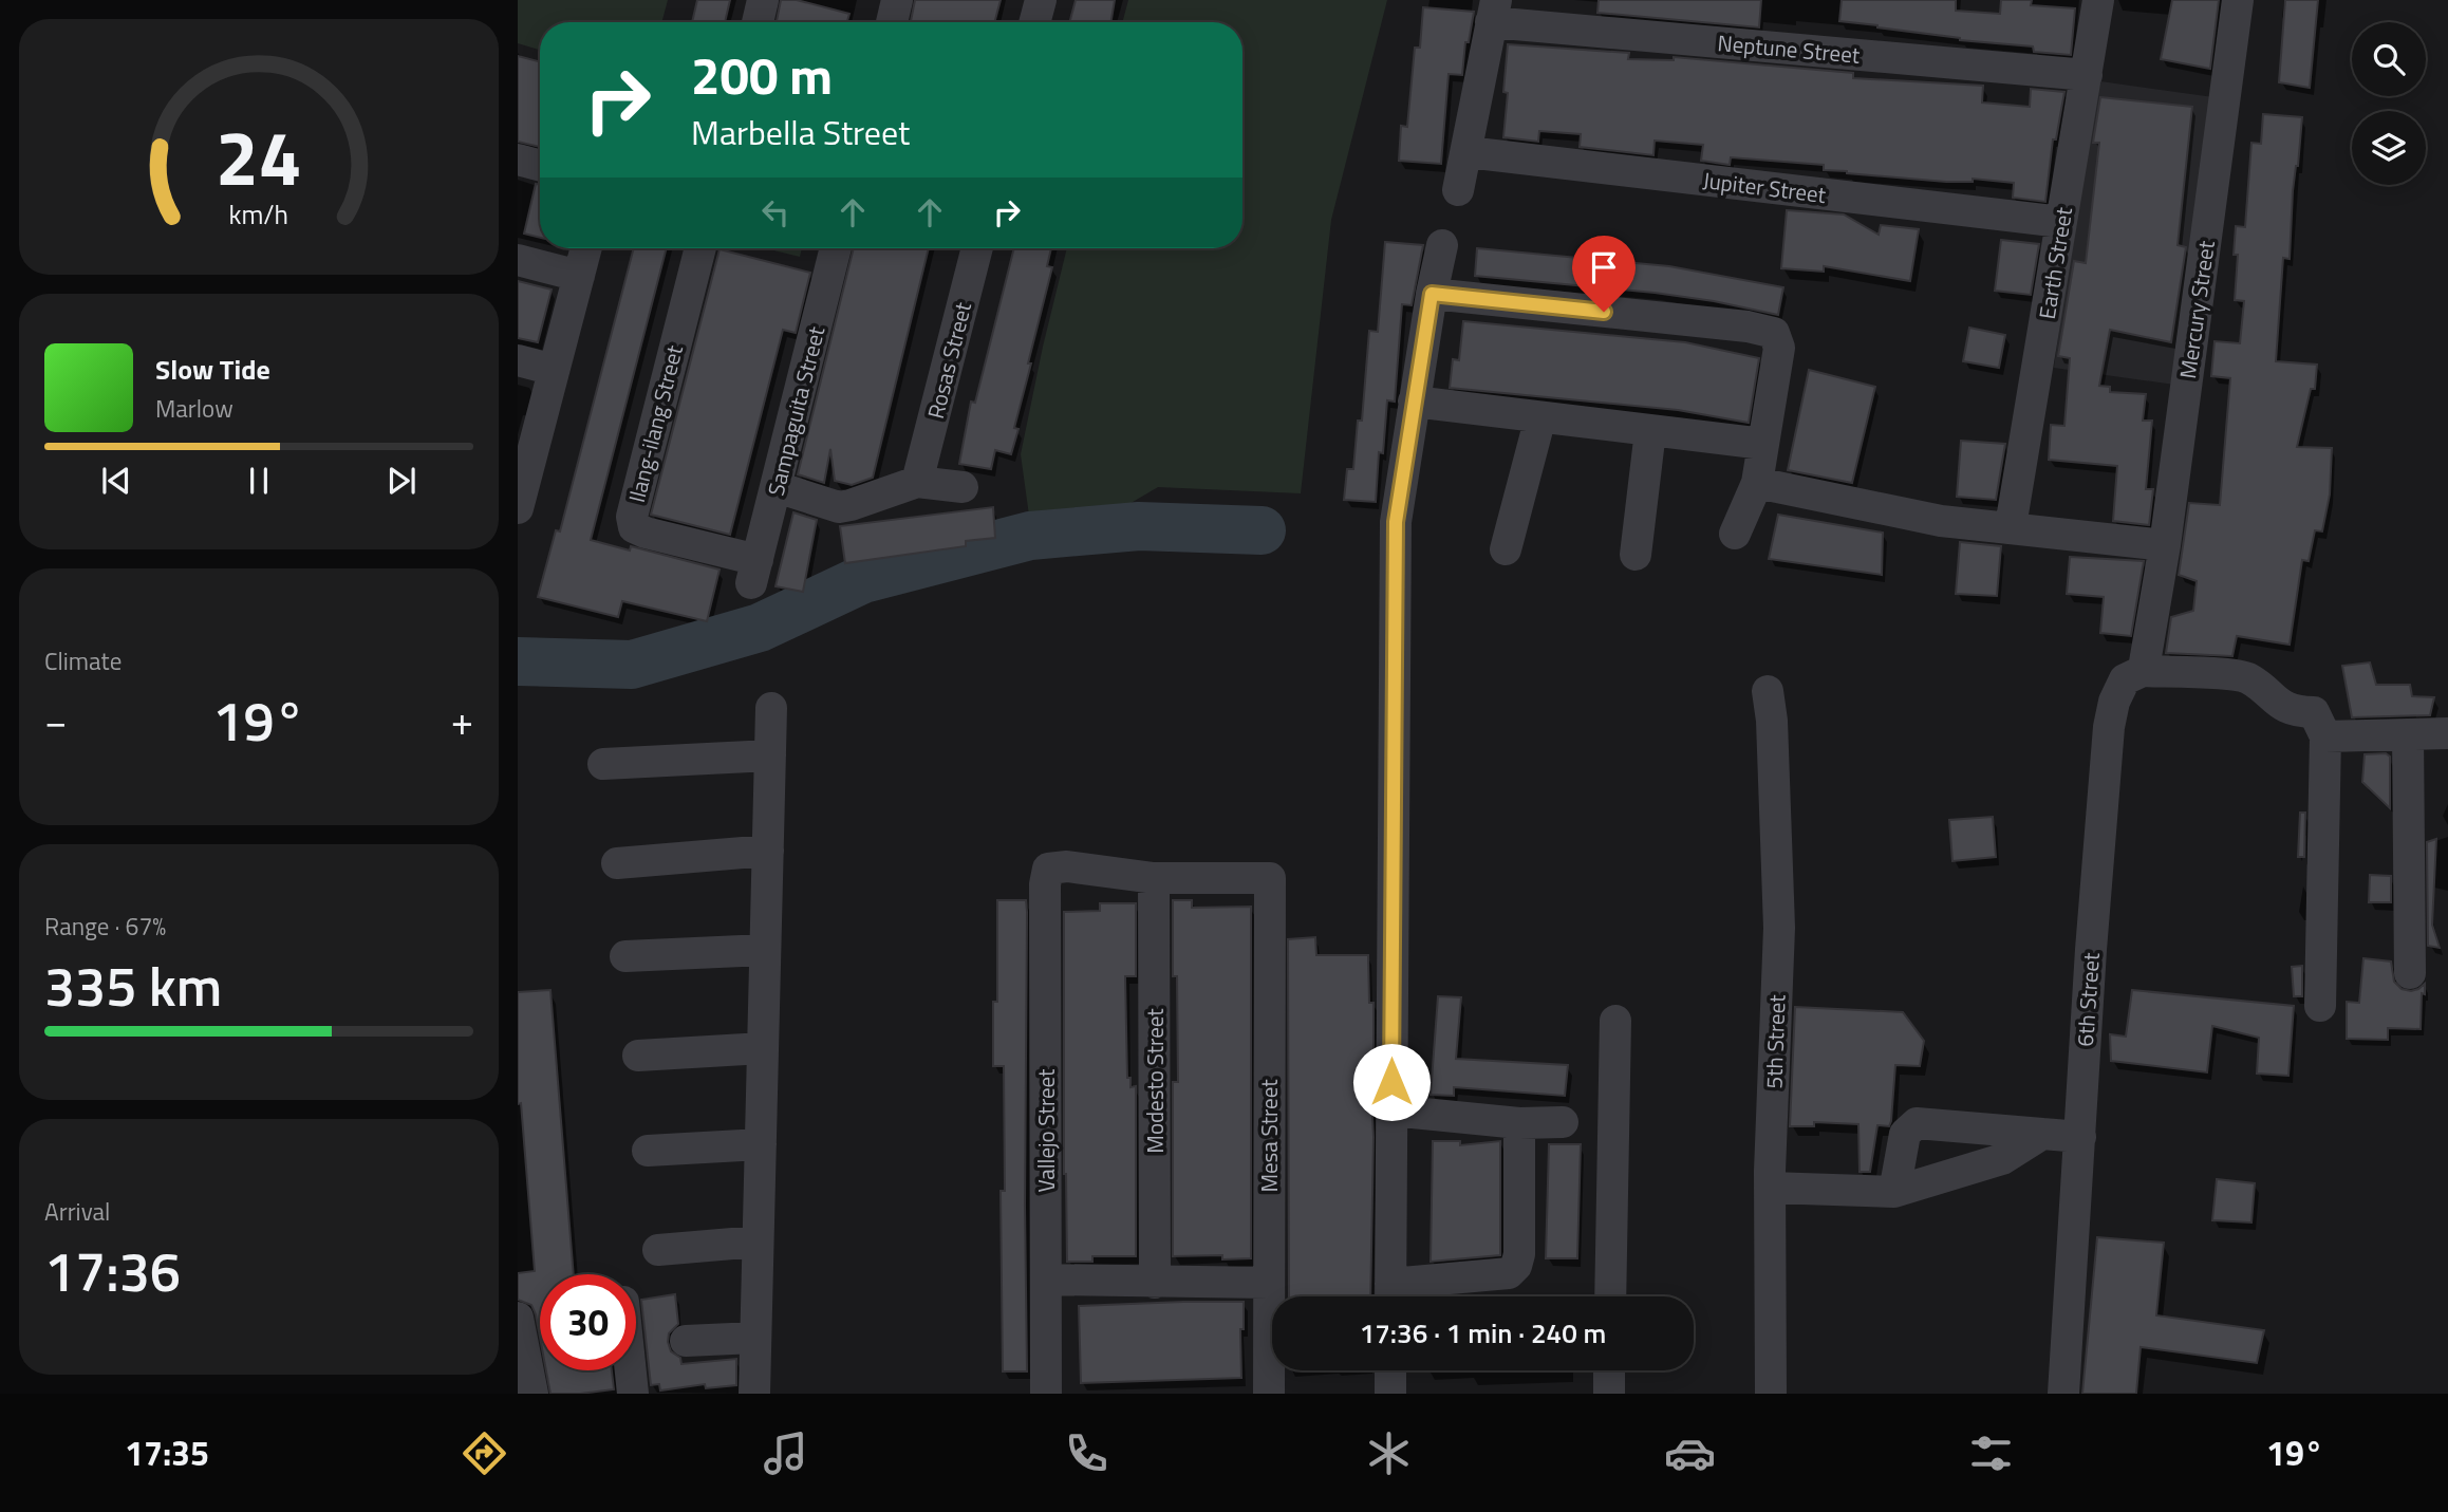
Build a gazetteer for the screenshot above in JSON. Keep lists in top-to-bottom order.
{
  "streets": {
    "street": [
      "Neptune Street",
      "Jupiter Street",
      "Earth Street",
      "Mercury Street",
      "Rosas Street",
      "Sampaguita Street",
      "Ilang-ilang Street",
      "6th Street",
      "5th Street",
      "Modesto Street",
      "Vallejo Street",
      "Mesa Street"
    ]
  },
  "crossings": [
    ["Neptune Street", "Earth Street"],
    ["Jupiter Street", "Earth Street"],
    ["Mercury Street", "6th Street"],
    ["Sampaguita Street", "Ilang-ilang Street"],
    ["Modesto Street", "Vallejo Street"],
    ["Modesto Street", "Mesa Street"],
    ["Vallejo Street", "Mesa Street"]
  ],
  "page": {
    "turn": ["200 m", "Marbella Street"],
    "song": ["Slow Tide", "Marlow"],
    "tile": [
      "Climate",
      ["Range · 67%", "335 km"],
      ["Arrival", "17:36"]
    ],
    "heat": ["−", "19°", "+"],
    "limit": "30",
    "trip": "17:36 · 1 min · 240 m",
    "tabs": ["17:35", "19°"],
    "gauge": ["24", "km/h"]
  }
}
